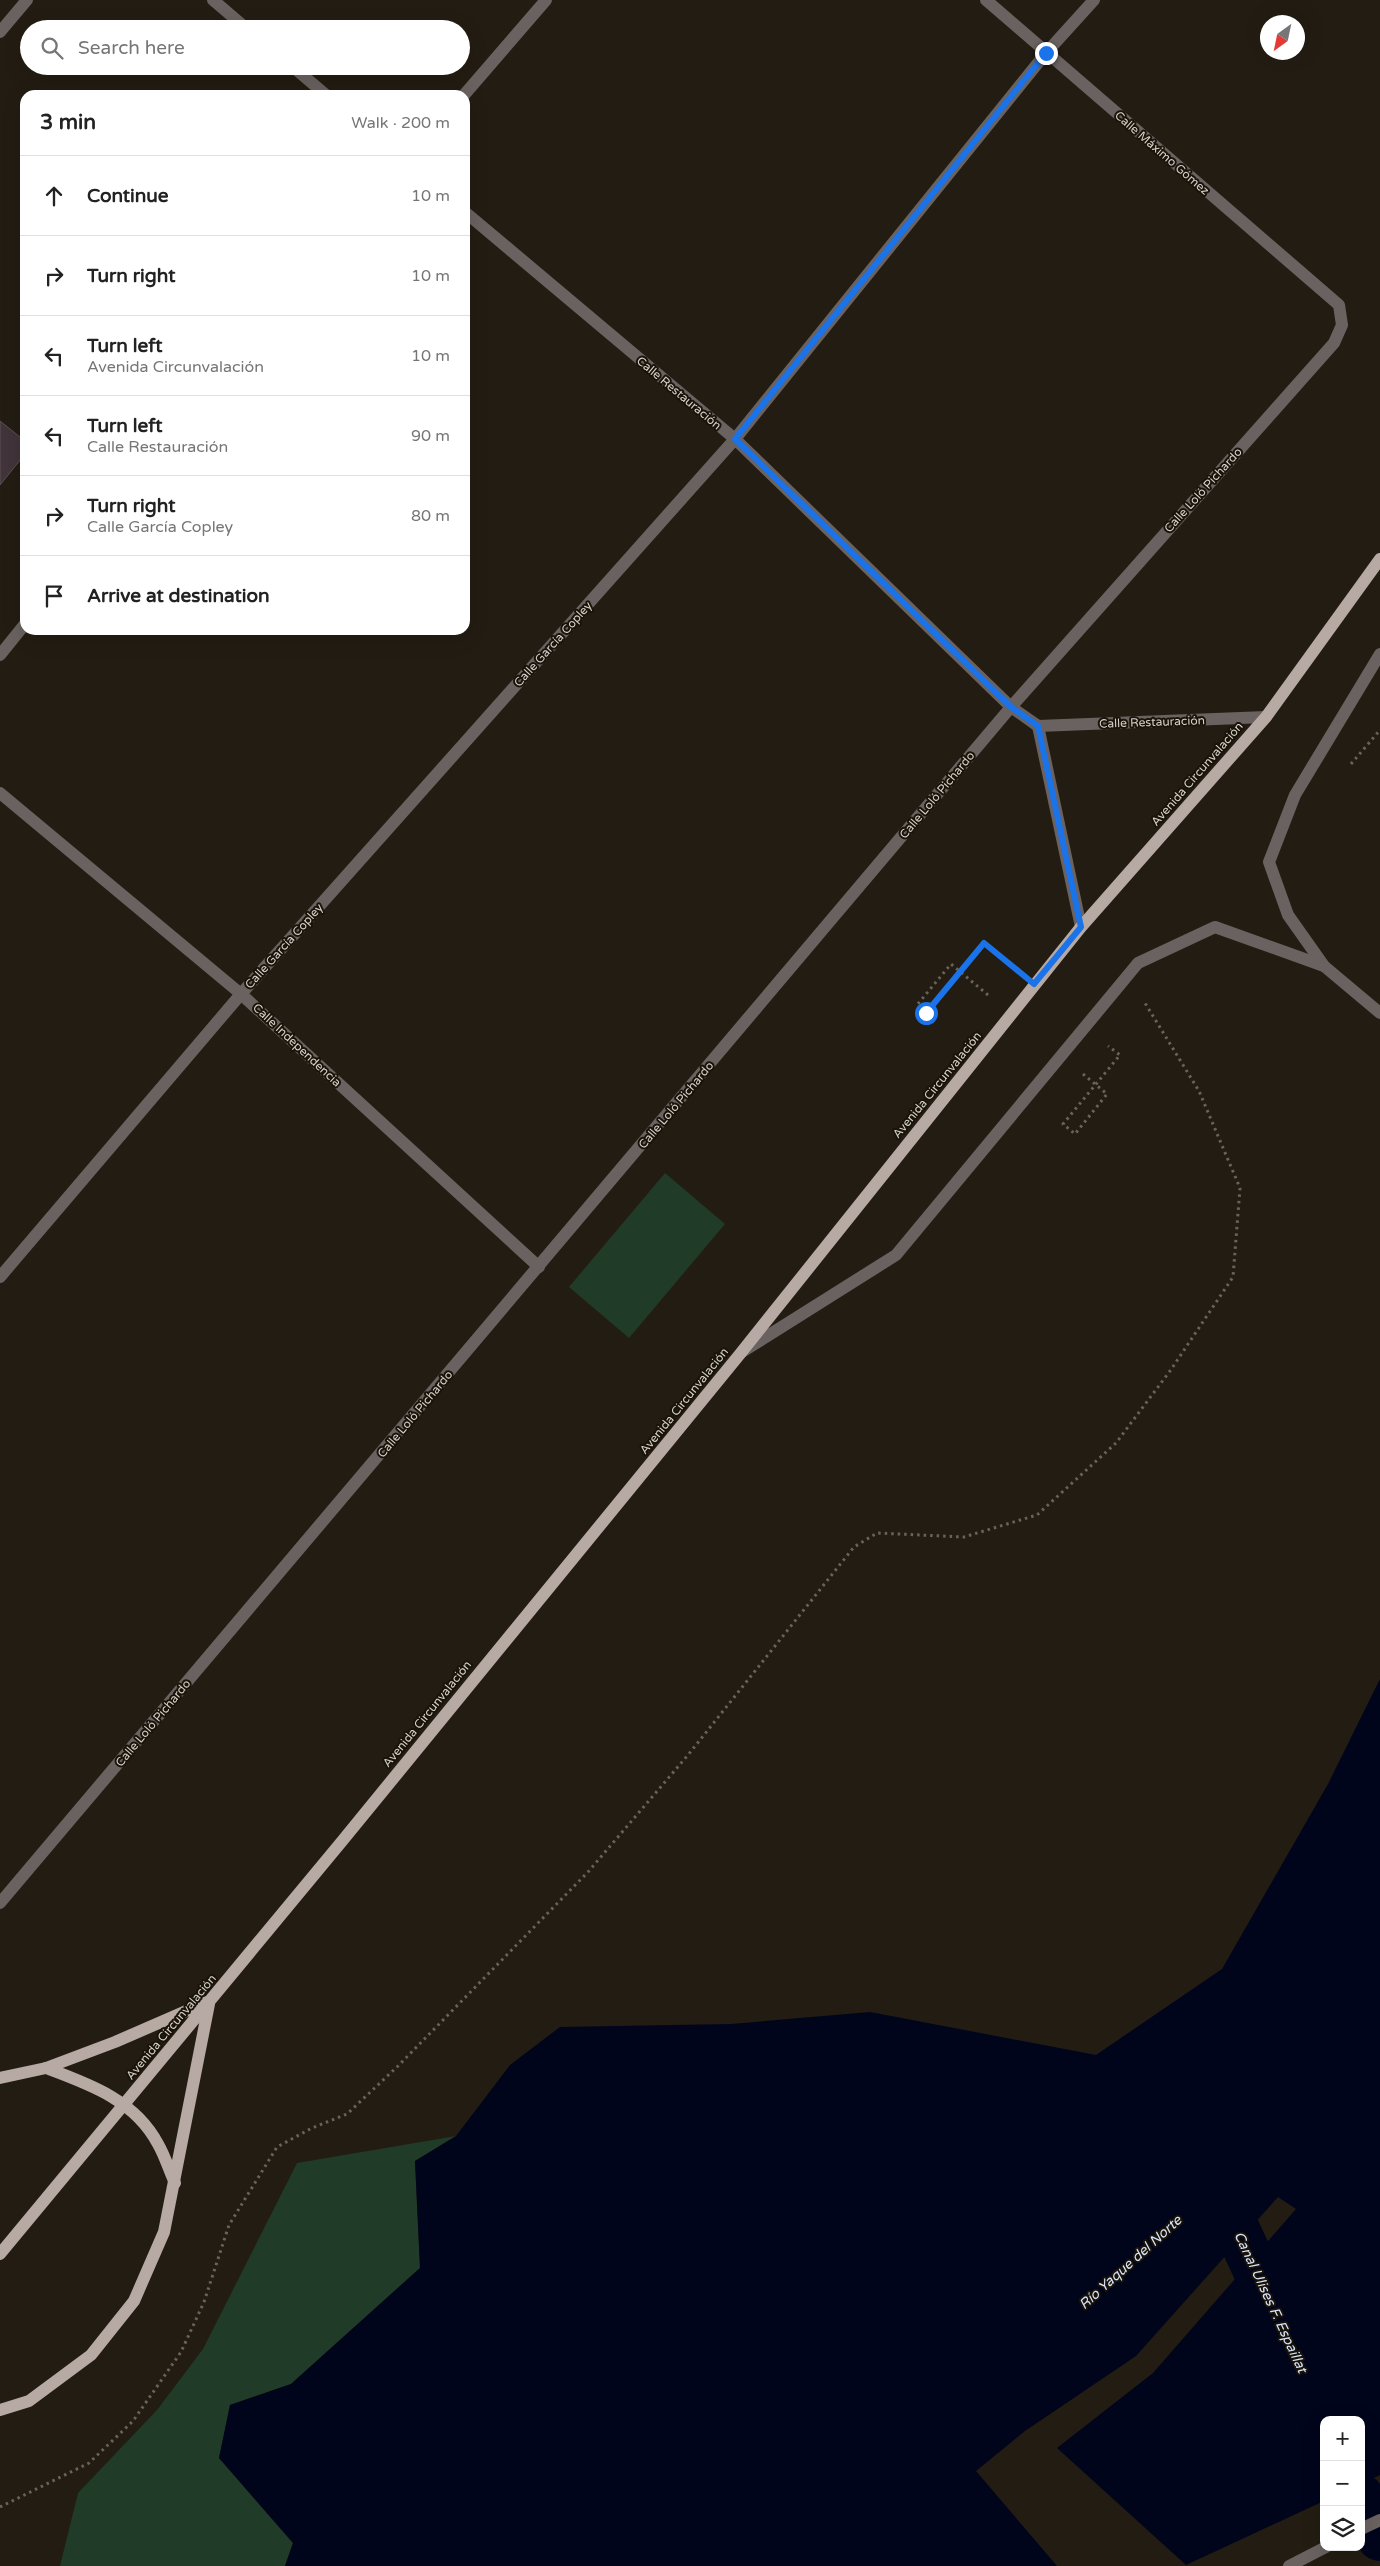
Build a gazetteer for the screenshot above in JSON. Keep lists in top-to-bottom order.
{
  "streets": {
    "main road": ["Avenida Circunvalación"],
    "street": [
      "Calle Máximo Gómez",
      "Calle Restauración",
      "Calle Loló Pichardo",
      "Calle García Copley",
      "Calle Independencia"
    ]
  },
  "crossings": [
    ["Calle Máximo Gómez", "Calle Loló Pichardo"],
    ["Calle Máximo Gómez", "Calle García Copley"],
    ["Calle Restauración", "Calle Loló Pichardo"],
    ["Calle Restauración", "Calle García Copley"],
    ["Calle Restauración", "Avenida Circunvalación"],
    ["Calle Loló Pichardo", "Calle Independencia"],
    ["Calle García Copley", "Calle Independencia"]
  ],
  "water": ["Río Yaque del Norte", "Canal Ulises F. Espaillat"],
  "north": "bottom left",
  "page": {
    "search": "Search here",
    "heading": ["3 min", "Walk · 200 m"],
    "list": [
      ["Continue", "10 m"],
      ["Turn right", "10 m"],
      ["Turn left", "Avenida Circunvalación", "10 m"],
      ["Turn left", "Calle Restauración", "90 m"],
      ["Turn right", "Calle García Copley", "80 m"],
      "Arrive at destination"
    ],
    "map_buttons": ["+", "−"]
  }
}
